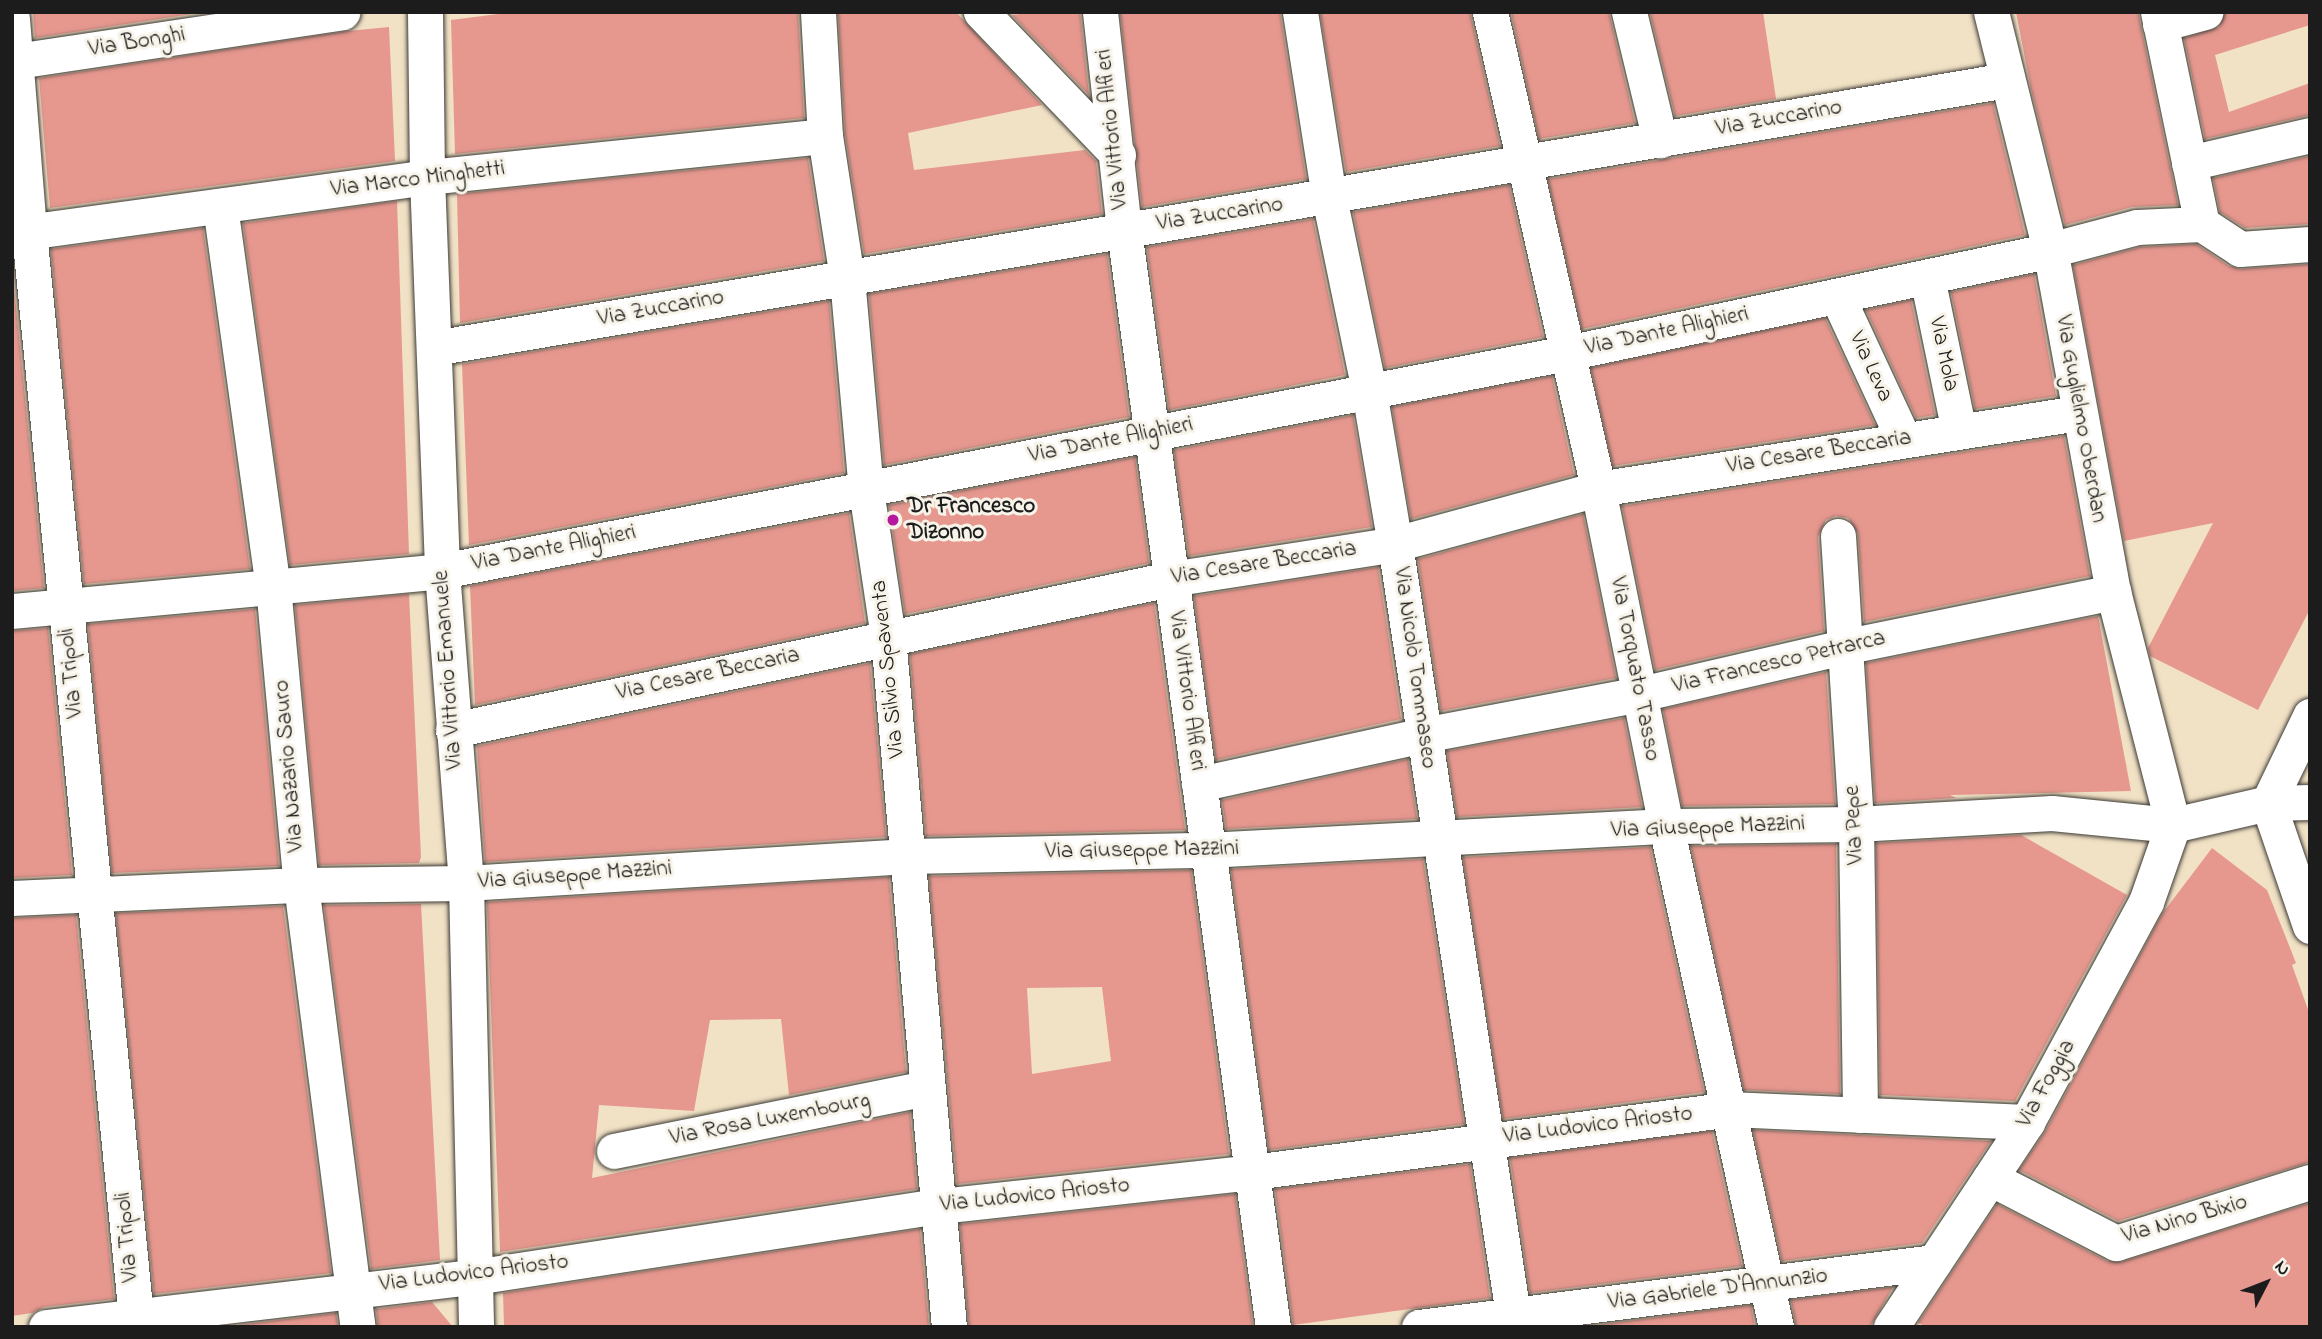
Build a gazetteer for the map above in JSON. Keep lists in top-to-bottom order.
{
  "streets": {
    "street": [
      "Via Bonghi",
      "Via Zuccarino",
      "Via Vittorio Alfieri",
      "Via Marco Minghetti",
      "Via Dante Alighieri",
      "Via Mola",
      "Via Leva",
      "Via Guglielmo Oberdan",
      "Via Cesare Beccaria",
      "Via Francesco Petrarca",
      "Via Nicolò Tommaseo",
      "Via Silvio Spaventa",
      "Via Torquato Tasso",
      "Via Vittorio Emanuele",
      "Via Tripoli",
      "Via Nazario Sauro",
      "Via Pepe",
      "Via Giuseppe Mazzini",
      "Via Foggia",
      "Via Rosa Luxembourg",
      "Via Ludovico Ariosto",
      "Via Nino Bixio",
      "Via Gabriele D'Annunzio"
    ]
  },
  "crossings": [
    ["Via Bonghi", "Via Tripoli"],
    ["Via Zuccarino", "Via Vittorio Alfieri"],
    ["Via Zuccarino", "Via Guglielmo Oberdan"],
    ["Via Zuccarino", "Via Nicolò Tommaseo"],
    ["Via Zuccarino", "Via Silvio Spaventa"],
    ["Via Zuccarino", "Via Torquato Tasso"],
    ["Via Zuccarino", "Via Vittorio Emanuele"],
    ["Via Vittorio Alfieri", "Via Dante Alighieri"],
    ["Via Vittorio Alfieri", "Via Cesare Beccaria"],
    ["Via Vittorio Alfieri", "Via Francesco Petrarca"],
    ["Via Vittorio Alfieri", "Via Giuseppe Mazzini"],
    ["Via Vittorio Alfieri", "Via Ludovico Ariosto"],
    ["Via Marco Minghetti", "Via Silvio Spaventa"],
    ["Via Marco Minghetti", "Via Vittorio Emanuele"],
    ["Via Marco Minghetti", "Via Tripoli"],
    ["Via Marco Minghetti", "Via Nazario Sauro"],
    ["Via Dante Alighieri", "Via Mola"],
    ["Via Dante Alighieri", "Via Leva"],
    ["Via Dante Alighieri", "Via Guglielmo Oberdan"],
    ["Via Dante Alighieri", "Via Nicolò Tommaseo"],
    ["Via Dante Alighieri", "Via Silvio Spaventa"],
    ["Via Dante Alighieri", "Via Torquato Tasso"],
    ["Via Dante Alighieri", "Via Vittorio Emanuele"],
    ["Via Dante Alighieri", "Via Tripoli"],
    ["Via Dante Alighieri", "Via Nazario Sauro"],
    ["Via Mola", "Via Cesare Beccaria"],
    ["Via Leva", "Via Cesare Beccaria"],
    ["Via Guglielmo Oberdan", "Via Cesare Beccaria"],
    ["Via Guglielmo Oberdan", "Via Francesco Petrarca"],
    ["Via Guglielmo Oberdan", "Via Giuseppe Mazzini"],
    ["Via Guglielmo Oberdan", "Via Foggia"],
    ["Via Cesare Beccaria", "Via Nicolò Tommaseo"],
    ["Via Cesare Beccaria", "Via Silvio Spaventa"],
    ["Via Cesare Beccaria", "Via Torquato Tasso"],
    ["Via Cesare Beccaria", "Via Vittorio Emanuele"],
    ["Via Francesco Petrarca", "Via Nicolò Tommaseo"],
    ["Via Francesco Petrarca", "Via Torquato Tasso"],
    ["Via Francesco Petrarca", "Via Pepe"],
    ["Via Nicolò Tommaseo", "Via Giuseppe Mazzini"],
    ["Via Nicolò Tommaseo", "Via Ludovico Ariosto"],
    ["Via Nicolò Tommaseo", "Via Gabriele D'Annunzio"],
    ["Via Silvio Spaventa", "Via Giuseppe Mazzini"],
    ["Via Silvio Spaventa", "Via Rosa Luxembourg"],
    ["Via Silvio Spaventa", "Via Ludovico Ariosto"],
    ["Via Torquato Tasso", "Via Giuseppe Mazzini"],
    ["Via Torquato Tasso", "Via Ludovico Ariosto"],
    ["Via Torquato Tasso", "Via Gabriele D'Annunzio"],
    ["Via Vittorio Emanuele", "Via Giuseppe Mazzini"],
    ["Via Vittorio Emanuele", "Via Ludovico Ariosto"],
    ["Via Tripoli", "Via Giuseppe Mazzini"],
    ["Via Tripoli", "Via Ludovico Ariosto"],
    ["Via Nazario Sauro", "Via Giuseppe Mazzini"],
    ["Via Nazario Sauro", "Via Ludovico Ariosto"],
    ["Via Pepe", "Via Giuseppe Mazzini"],
    ["Via Pepe", "Via Ludovico Ariosto"],
    ["Via Giuseppe Mazzini", "Via Foggia"],
    ["Via Foggia", "Via Ludovico Ariosto"],
    ["Via Foggia", "Via Nino Bixio"],
    ["Via Foggia", "Via Gabriele D'Annunzio"]
  ],
  "places": ["Dr Francesco Dizonno"],
  "north": "top right"
}
